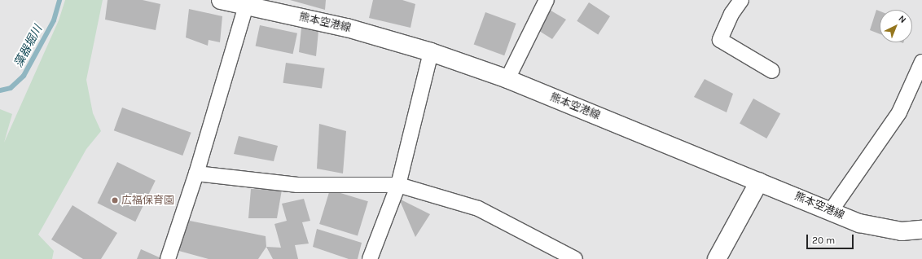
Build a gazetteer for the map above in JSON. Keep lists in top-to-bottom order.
{
  "streets": {
    "main road": ["熊本空港線"]
  },
  "water": ["藻器堀川"],
  "places": ["広福保育園"],
  "scale_bar": "20 m",
  "north": "top right"
}
